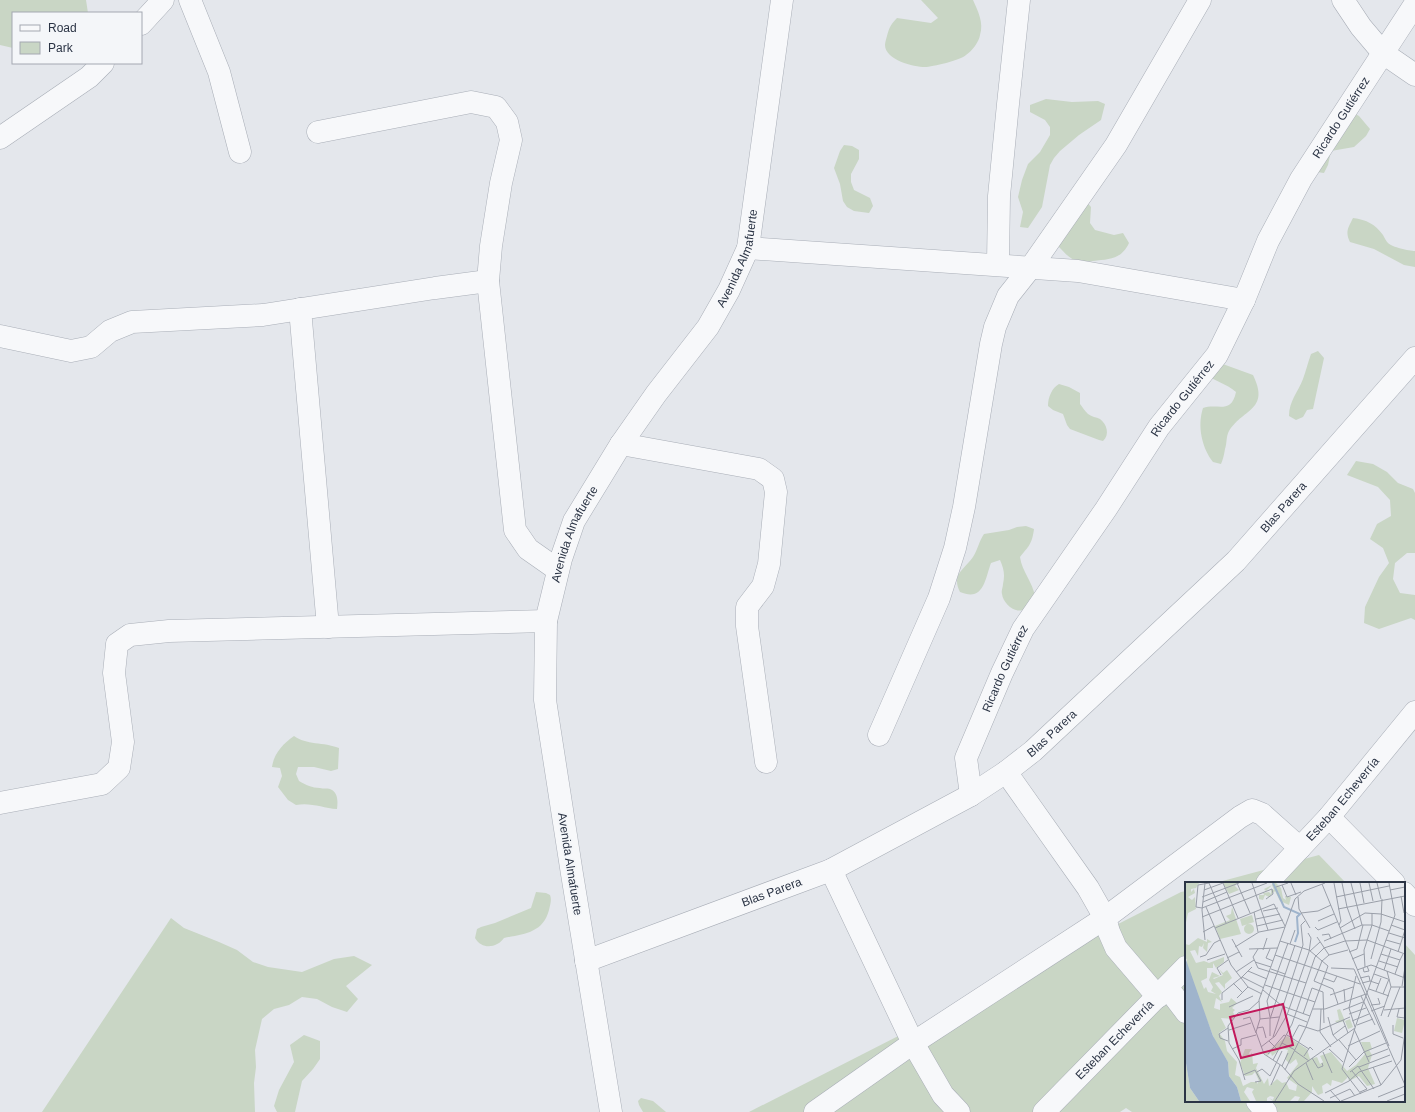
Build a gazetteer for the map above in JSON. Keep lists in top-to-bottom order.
{
  "streets": {
    "street": [
      "Ricardo Gutiérrez",
      "Avenida Almafuerte",
      "Blas Parera",
      "Esteban Echeverría"
    ]
  },
  "crossings": [
    ["Ricardo Gutiérrez", "Blas Parera"],
    ["Avenida Almafuerte", "Blas Parera"]
  ],
  "legend": ["Road", "Park"]
}
